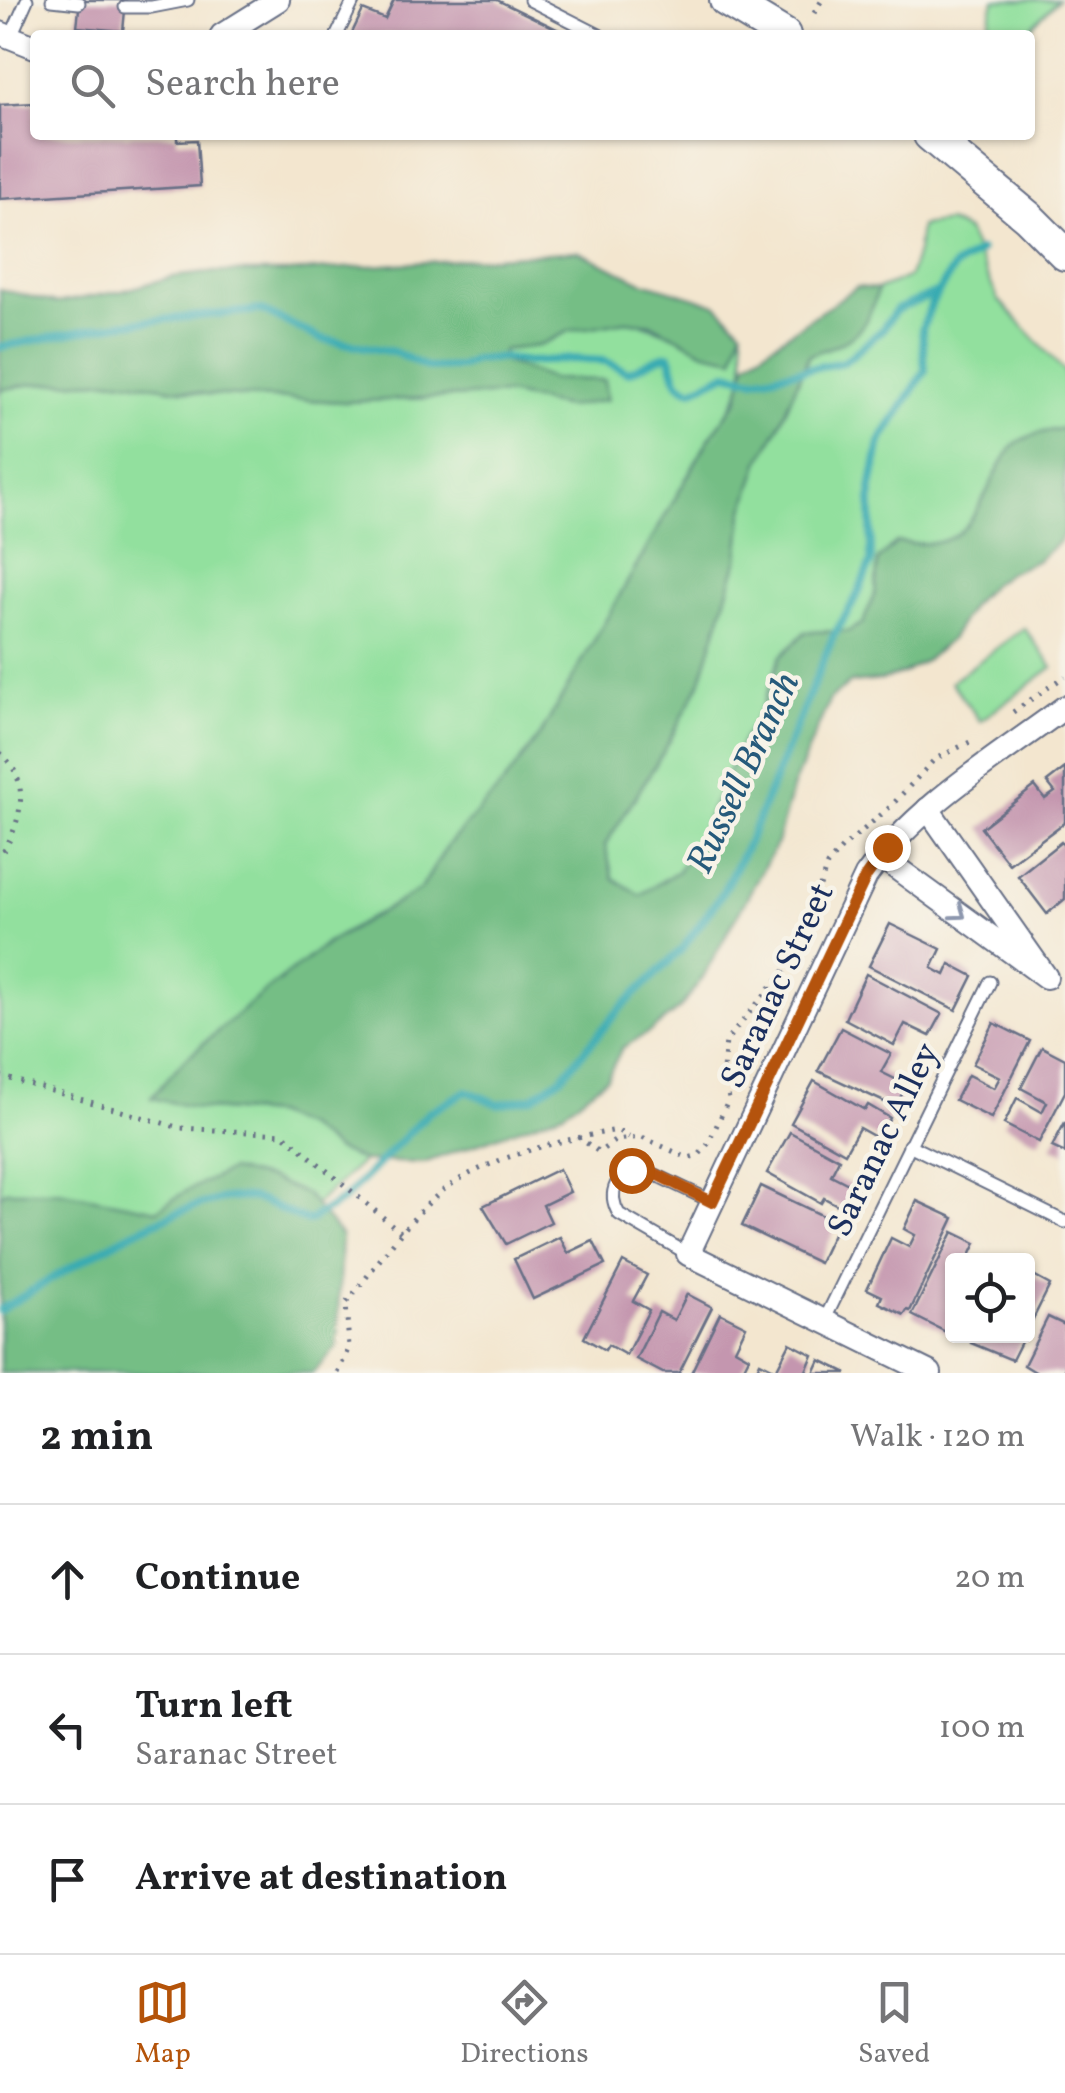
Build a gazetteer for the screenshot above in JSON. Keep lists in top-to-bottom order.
{
  "streets": {
    "street": ["Saranac Street"],
    "lane": ["Saranac Alley"]
  },
  "water": ["Russell Branch"],
  "page": {
    "search": "Search here",
    "heading": ["2 min", "Walk · 120 m"],
    "list": [
      ["Continue", "20 m"],
      ["Turn left", "Saranac Street", "100 m"],
      "Arrive at destination"
    ],
    "nav": ["Map", "Directions", "Saved"]
  }
}
